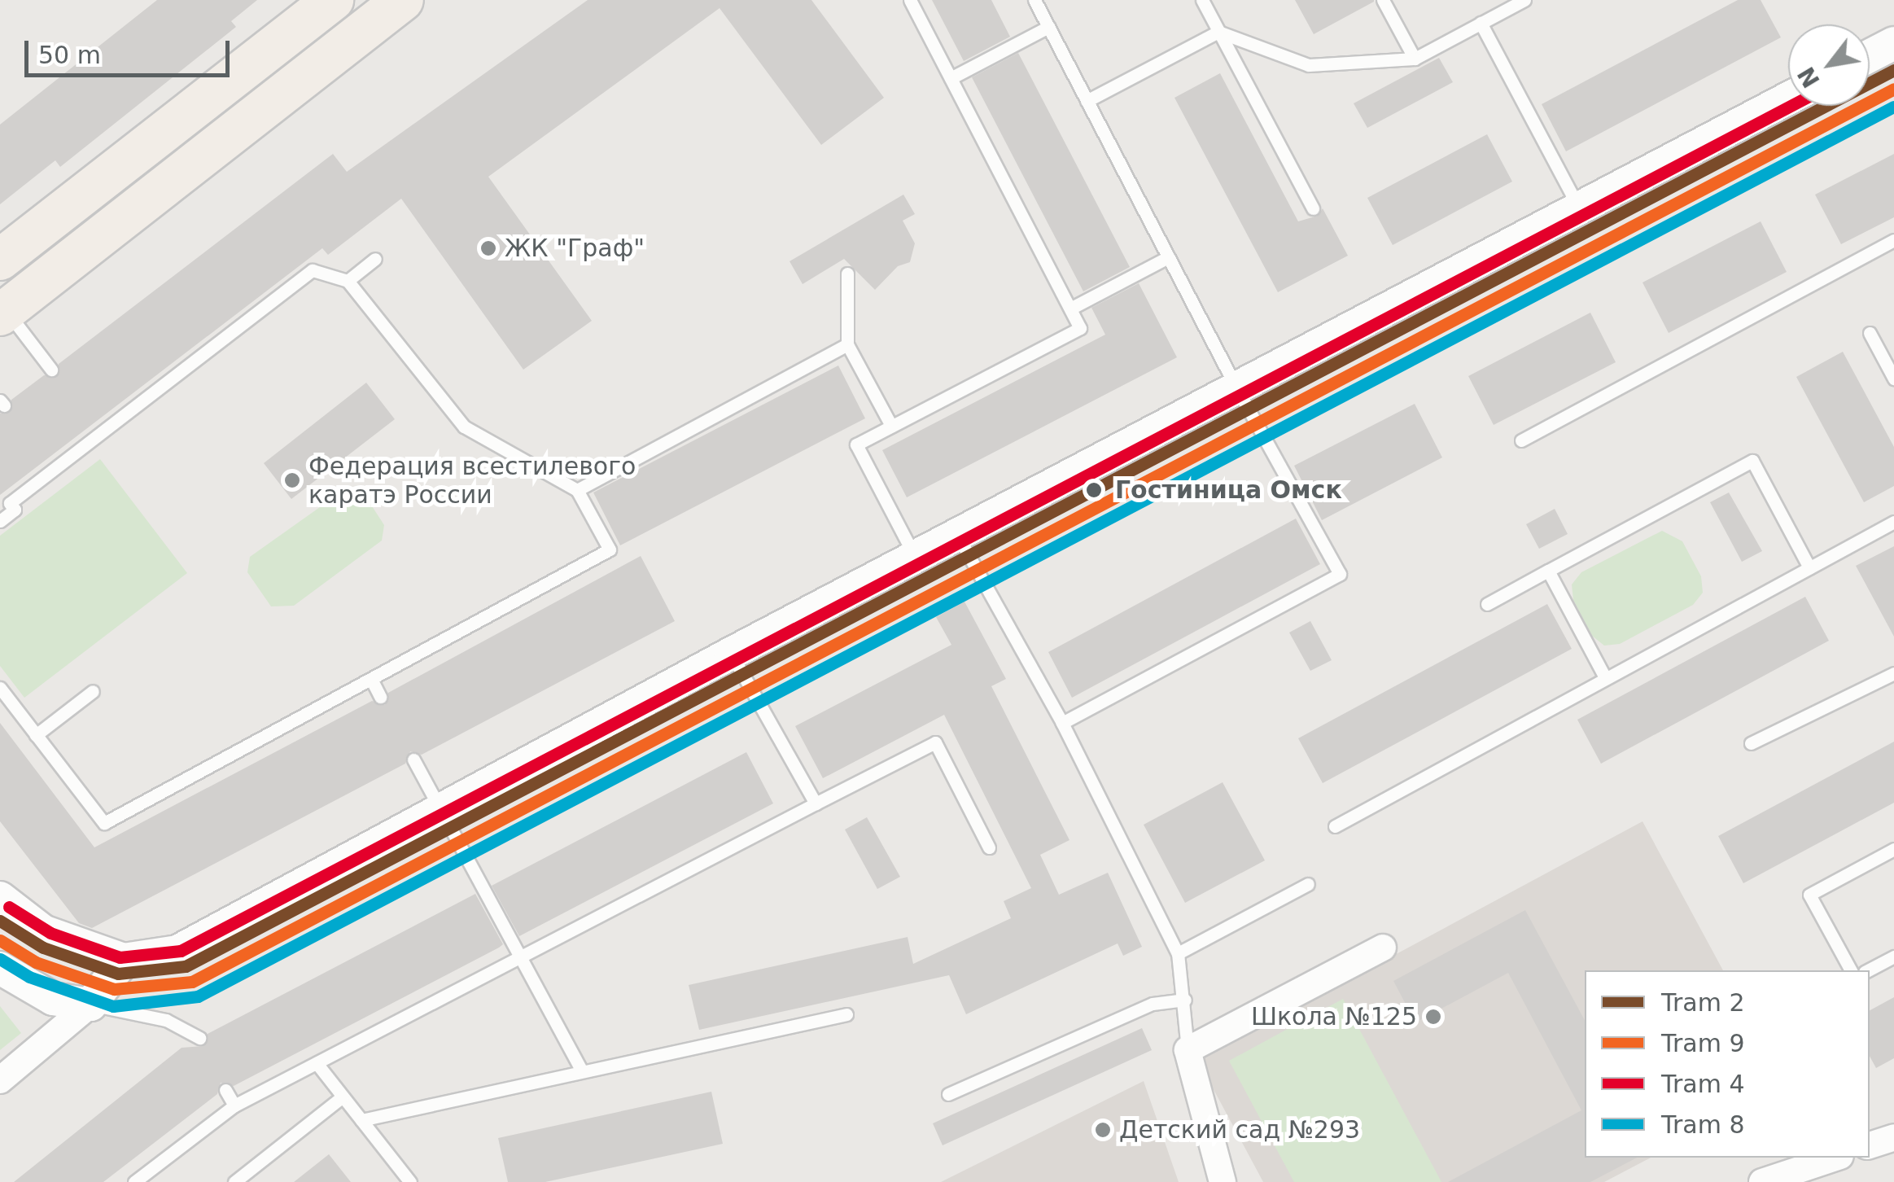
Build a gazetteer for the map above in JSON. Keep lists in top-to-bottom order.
{
  "places": [
    "ЖК \"Граф\"",
    "Федерация всестилевого каратэ России",
    "Гостиница Омск",
    "Школа №125",
    "Детский сад №293"
  ],
  "lines": [
    "tram line 2",
    "tram line 9",
    "tram line 4",
    "tram line 8"
  ],
  "legend": [
    "Tram 2",
    "Tram 9",
    "Tram 4",
    "Tram 8"
  ],
  "scale_bar": "50 m",
  "north": "bottom left"
}
